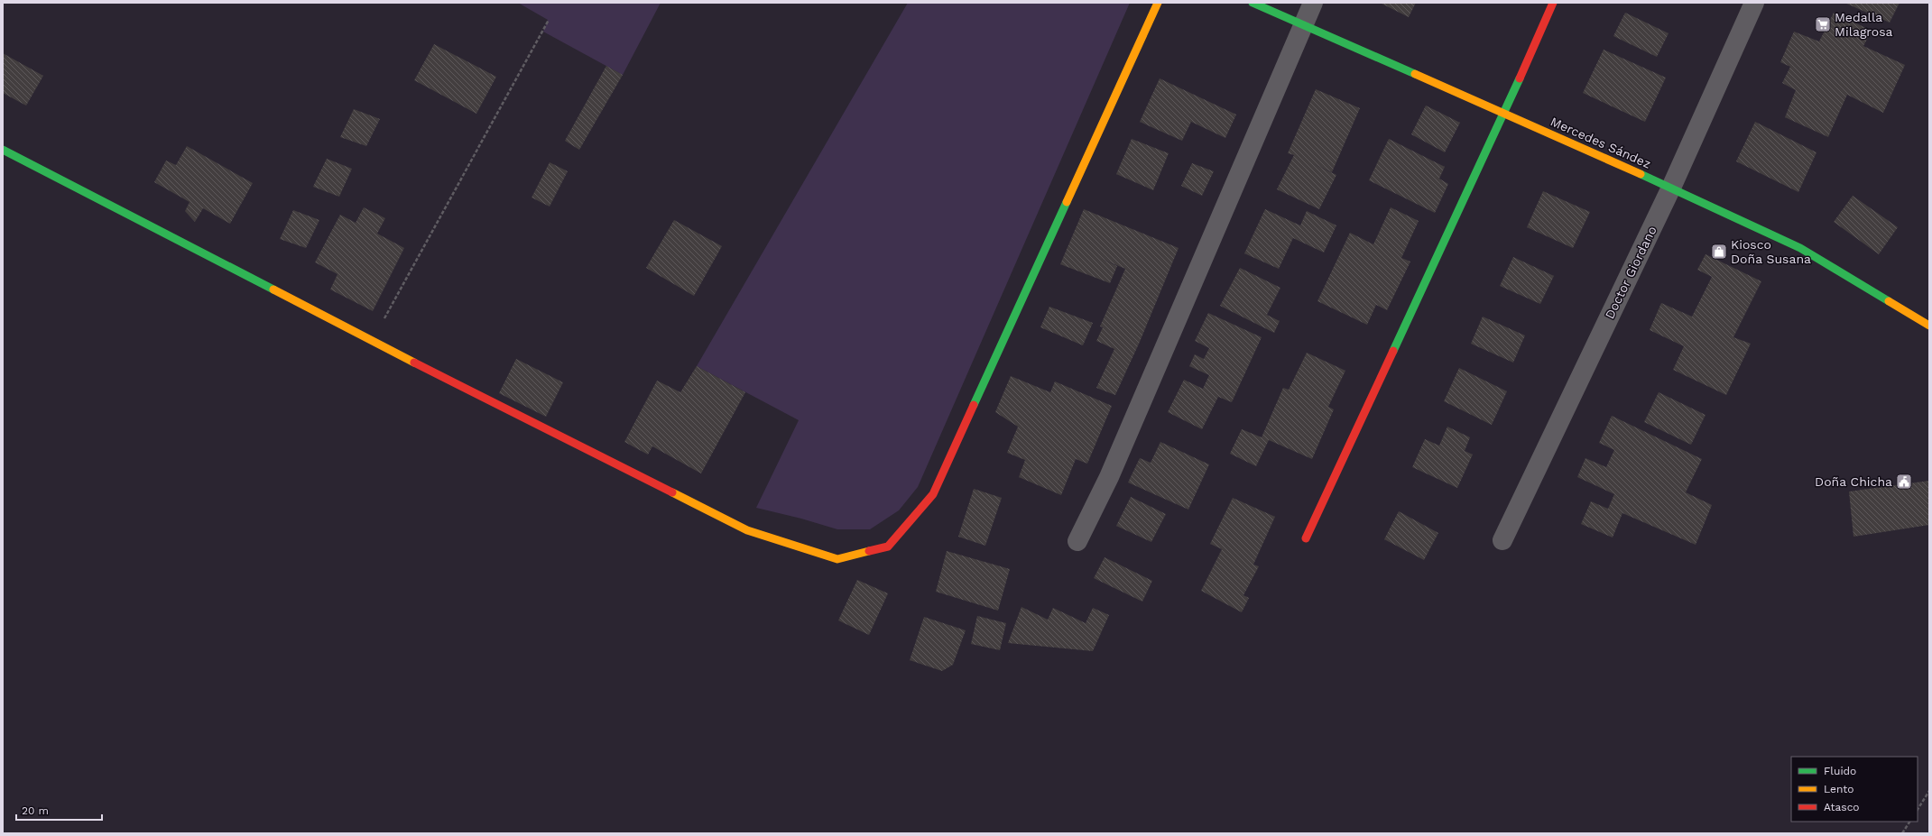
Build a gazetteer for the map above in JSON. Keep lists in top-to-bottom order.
{
  "streets": {
    "street": ["Mercedes Sández", "Doctor Giordano"]
  },
  "crossings": [
    ["Mercedes Sández", "Doctor Giordano"]
  ],
  "places": {
    "supermarket": ["Medalla Milagrosa"],
    "shop": ["Kiosco Doña Susana"],
    "public building": ["Doña Chicha"]
  },
  "legend": ["Fluido", "Lento", "Atasco"],
  "scale_bar": "20 m"
}
